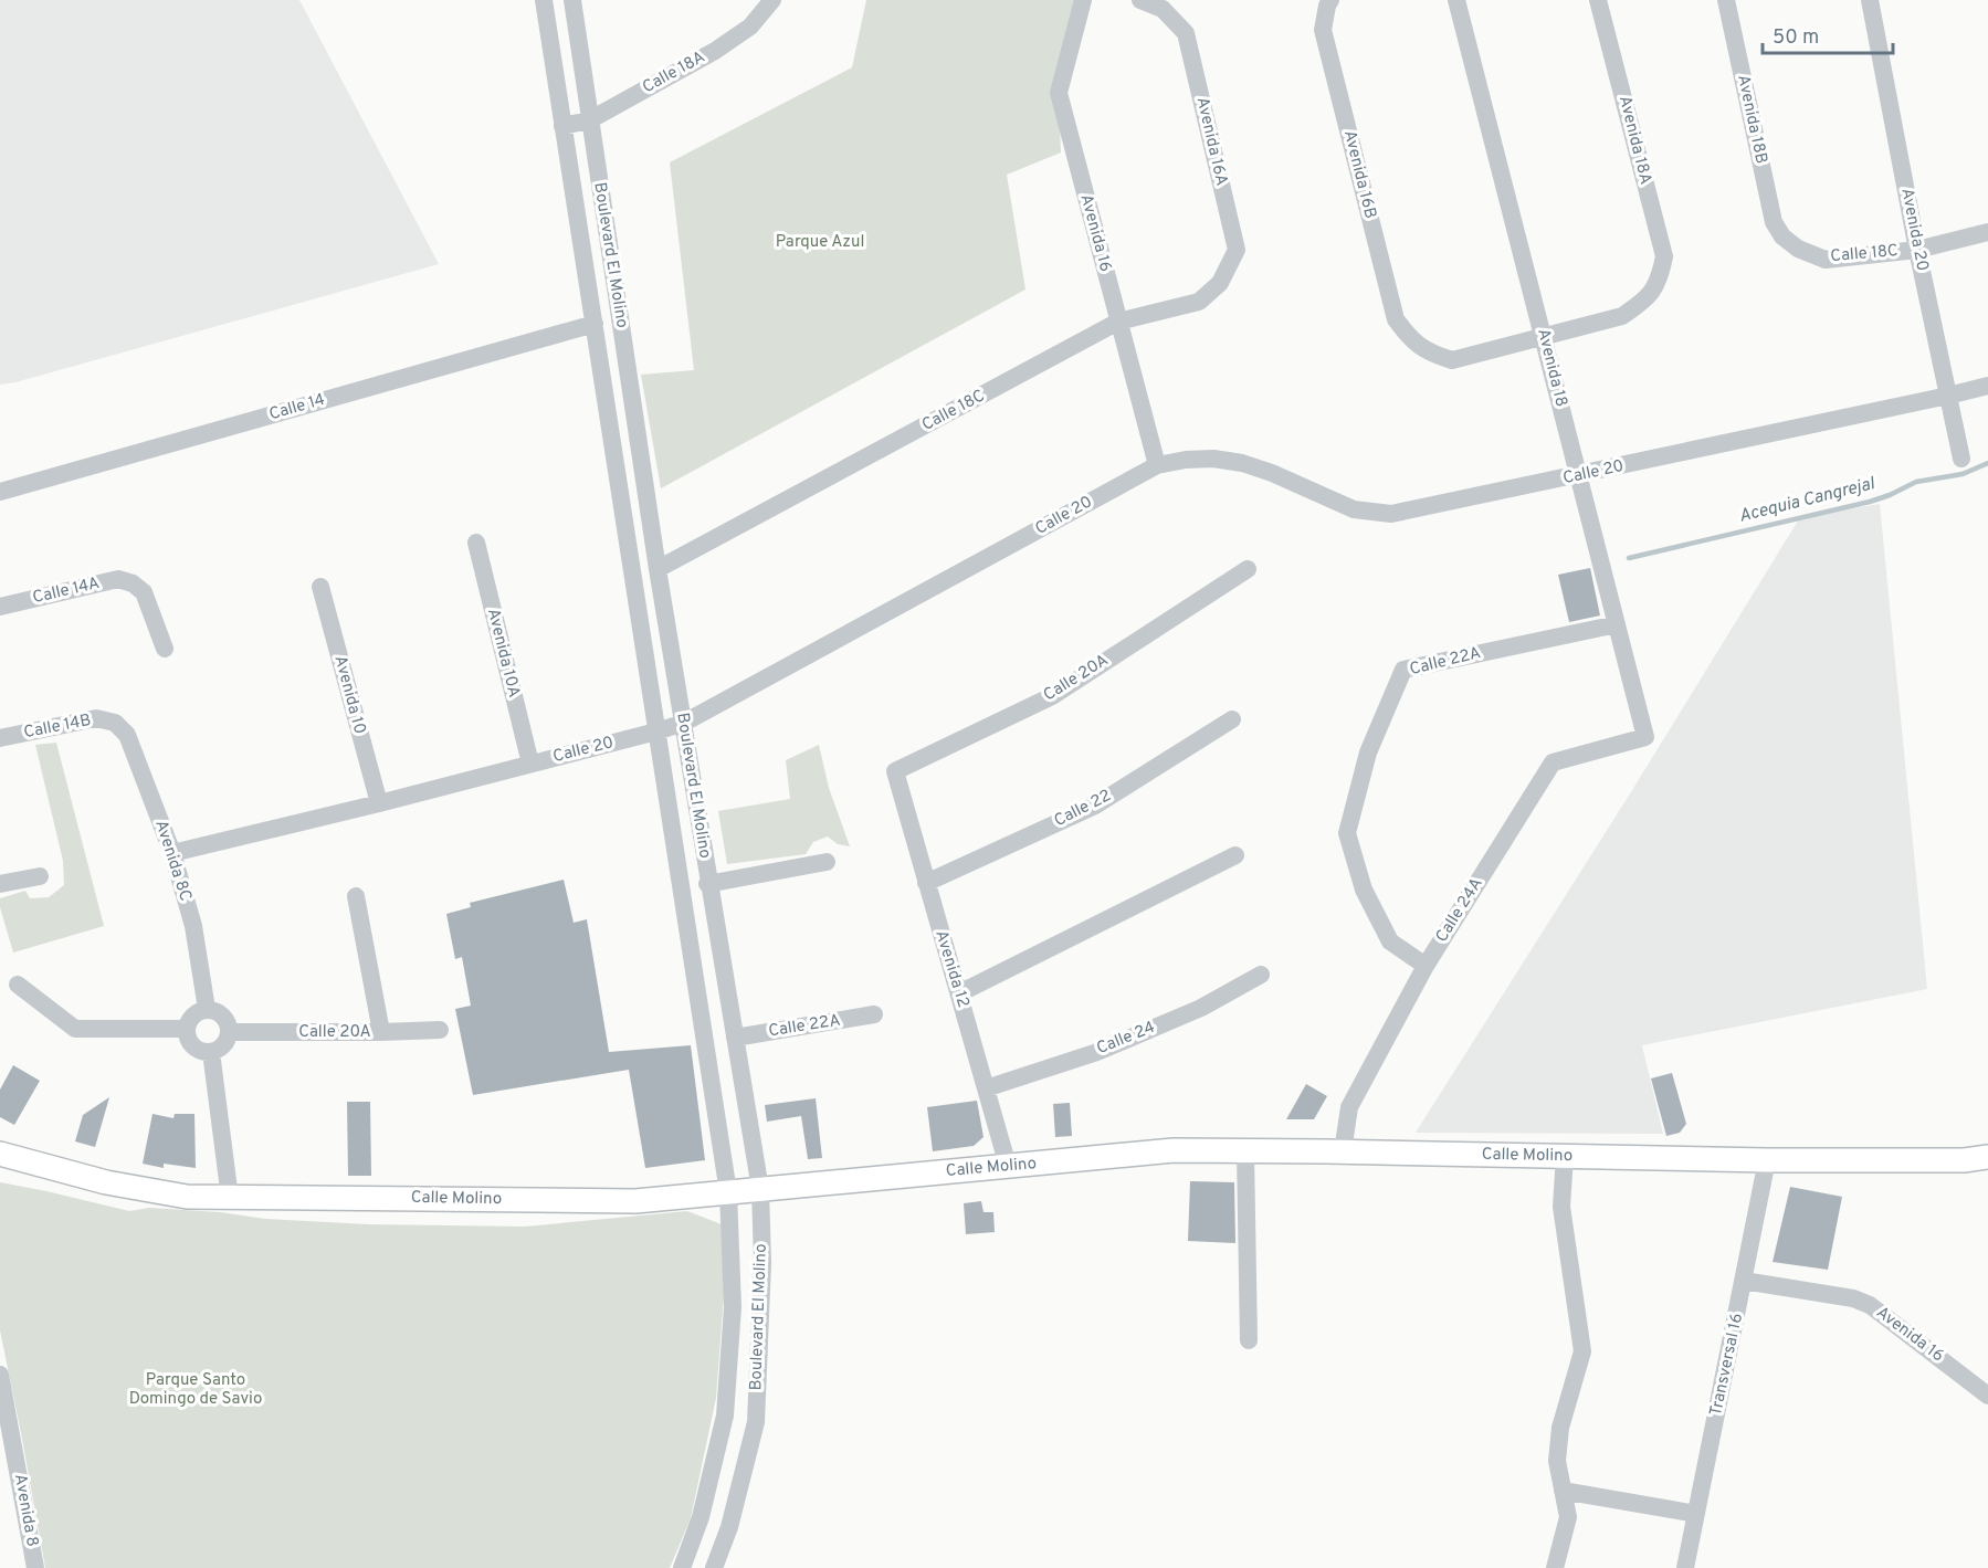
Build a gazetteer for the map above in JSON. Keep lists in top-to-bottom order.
{
  "streets": {
    "main road": ["Calle Molino"],
    "street": [
      "Calle 18A",
      "Avenida 18B",
      "Avenida 18A",
      "Avenida 16A",
      "Avenida 16B",
      "Avenida 20",
      "Avenida 16",
      "Calle 18C",
      "Boulevard El Molino",
      "Avenida 18",
      "Calle 14",
      "Calle 20",
      "Calle 14A",
      "Avenida 10A",
      "Calle 22A",
      "Calle 20A",
      "Avenida 10",
      "Calle 14B",
      "Calle 22",
      "Avenida 8C",
      "Calle 24A",
      "Avenida 12",
      "Calle 24",
      "Transversal 16",
      "Avenida 8"
    ]
  },
  "crossings": [
    ["Calle 18A", "Boulevard El Molino"],
    ["Avenida 18B", "Calle 18C"],
    ["Avenida 18A", "Avenida 16B"],
    ["Avenida 18A", "Avenida 18"],
    ["Avenida 16A", "Calle 18C"],
    ["Avenida 16B", "Avenida 18"],
    ["Avenida 20", "Calle 18C"],
    ["Avenida 20", "Calle 20"],
    ["Avenida 16", "Calle 18C"],
    ["Avenida 16", "Calle 20"],
    ["Avenida 16", "Transversal 16"],
    ["Calle 18C", "Boulevard El Molino"],
    ["Boulevard El Molino", "Calle 14"],
    ["Boulevard El Molino", "Calle 20"],
    ["Boulevard El Molino", "Calle 22A"],
    ["Boulevard El Molino", "Calle Molino"],
    ["Avenida 18", "Calle 20"],
    ["Avenida 18", "Calle 22A"],
    ["Avenida 18", "Calle 24A"],
    ["Calle 20", "Avenida 10A"],
    ["Calle 20", "Avenida 10"],
    ["Calle 20", "Avenida 8C"],
    ["Calle 22A", "Calle 24A"],
    ["Calle 20A", "Avenida 8C"],
    ["Calle 20A", "Avenida 12"],
    ["Calle 14B", "Avenida 8C"],
    ["Calle 22", "Avenida 12"],
    ["Calle 24A", "Calle Molino"],
    ["Avenida 12", "Calle 24"],
    ["Avenida 12", "Calle Molino"],
    ["Calle Molino", "Transversal 16"]
  ],
  "water": ["Acequia Cangrejal"],
  "parks": ["Parque Azul", "Parque Santo Domingo de Savio"],
  "scale_bar": "50 m"
}
